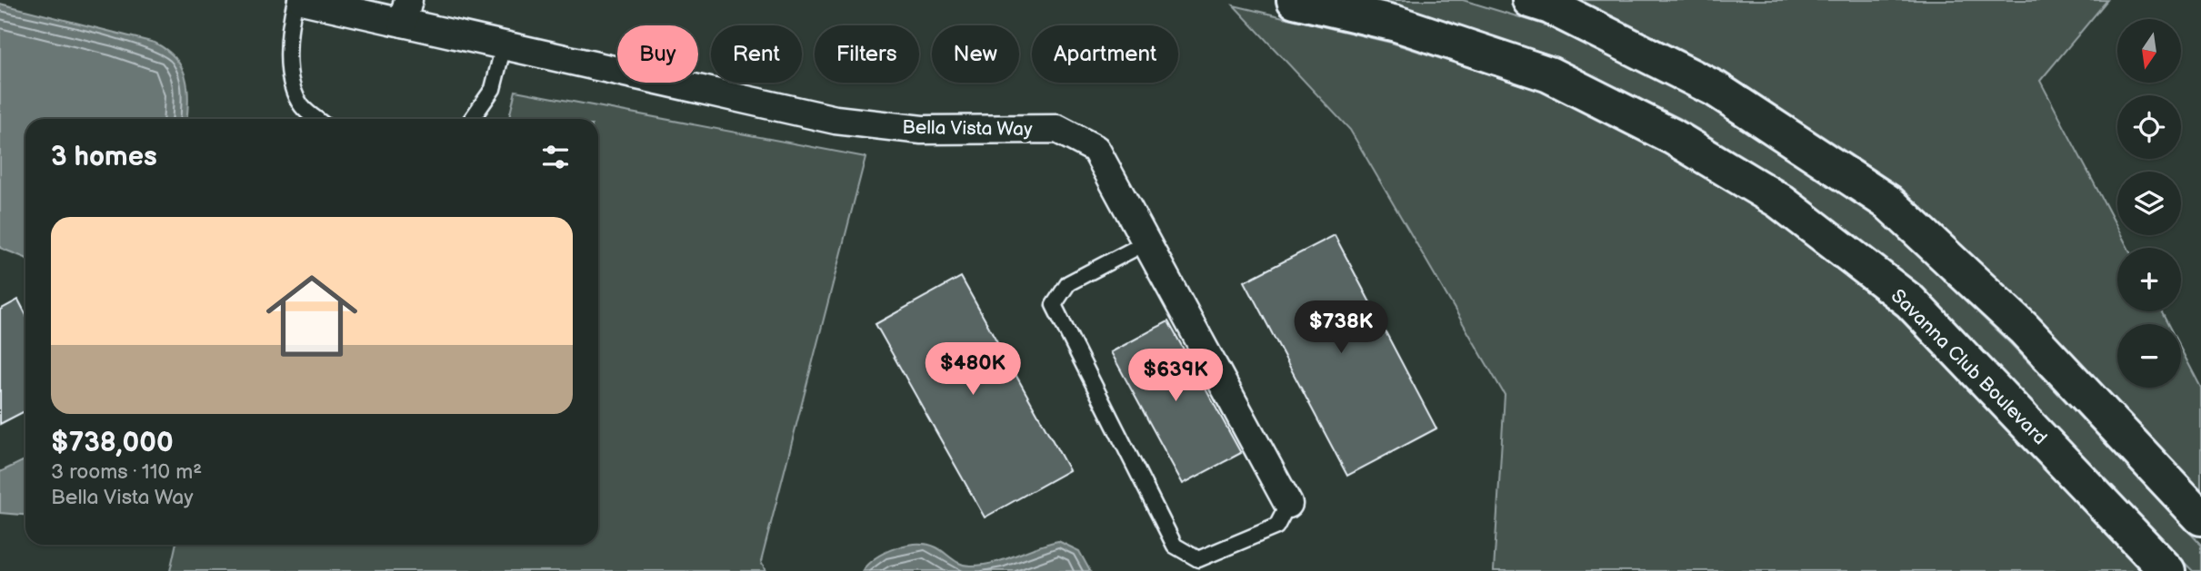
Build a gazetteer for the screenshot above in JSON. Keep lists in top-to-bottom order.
{
  "streets": {
    "street": ["Bella Vista Way", "Savanna Club Boulevard"]
  },
  "north": "bottom",
  "page": {
    "map_buttons": ["+", "−"],
    "chip": [
      "Buy",
      "Rent",
      "Filters",
      "New",
      "Apartment"
    ],
    "heading": "3 homes",
    "list": [
      {
        "name": "$738,000",
        "note": "3 rooms · 110 m² · Bella Vista Way"
      }
    ],
    "price": ["$738K", "$480K", "$639K"]
  }
}
